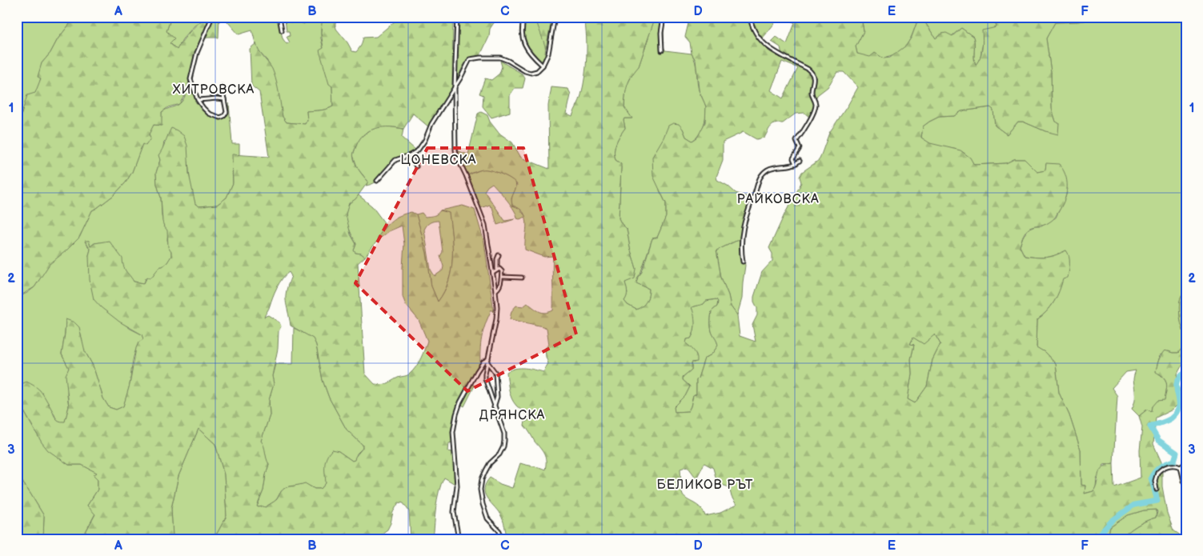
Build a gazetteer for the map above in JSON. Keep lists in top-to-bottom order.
{
  "districts": [
    "ХИТРОВСКА",
    "ЦОНЕВСКА",
    "РАЙКОВСКА",
    "ДРЯНСКА",
    "БЕЛИКОВ РЪТ"
  ],
  "grid": {
    "columns": [
      "A",
      "B",
      "C",
      "D",
      "E",
      "F"
    ],
    "rows": ["1", "2", "3"]
  }
}
